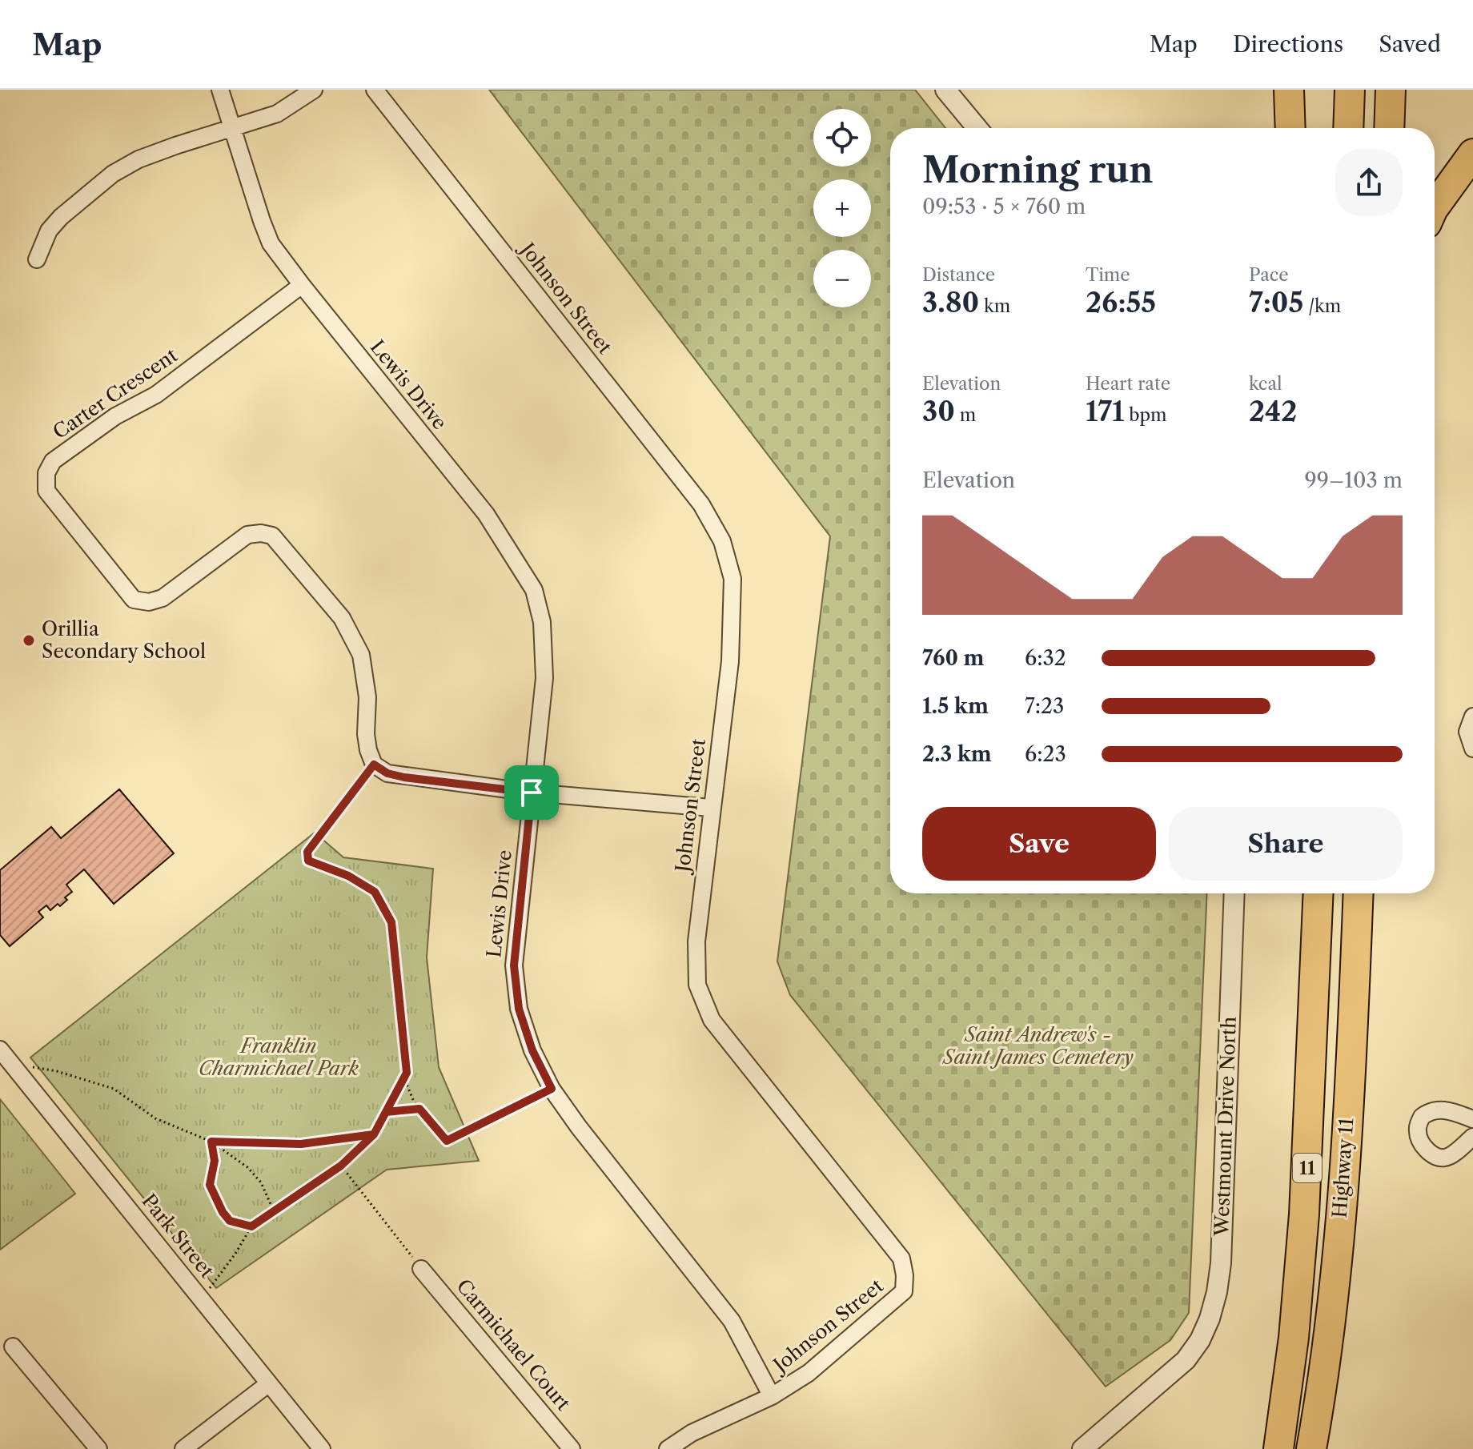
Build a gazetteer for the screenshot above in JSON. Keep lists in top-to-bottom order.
{
  "streets": {
    "highway": ["11", "Highway 11"],
    "street": [
      "Johnson Street",
      "Lewis Drive",
      "Carter Crescent",
      "Westmount Drive North",
      "Park Street",
      "Carmichael Court"
    ]
  },
  "crossings": [
    ["Johnson Street", "Lewis Drive"],
    ["Lewis Drive", "Carter Crescent"]
  ],
  "parks": ["Saint Andrew's - Saint James Cemetery", "Franklin Charmichael Park"],
  "places": ["Orillia Secondary School"],
  "page": {
    "header": "Map",
    "nav": ["Map", "Directions", "Saved"],
    "map_buttons": ["+", "−"],
    "heading": ["Morning run", "09:53 · 5 × 760 m"],
    "stats": [
      ["Distance", "3.80 km"],
      ["Time", "26:55"],
      ["Pace", "7:05 /km"],
      ["Elevation", "30 m"],
      ["Heart rate", "171 bpm"],
      ["kcal", "242"]
    ],
    "chart": ["Elevation", "99–103 m"],
    "list": [
      {
        "name": "760 m",
        "note": "6:32"
      },
      {
        "name": "1.5 km",
        "note": "7:23"
      },
      {
        "name": "2.3 km",
        "note": "6:23"
      }
    ],
    "buttons": ["Save", "Share"]
  }
}
